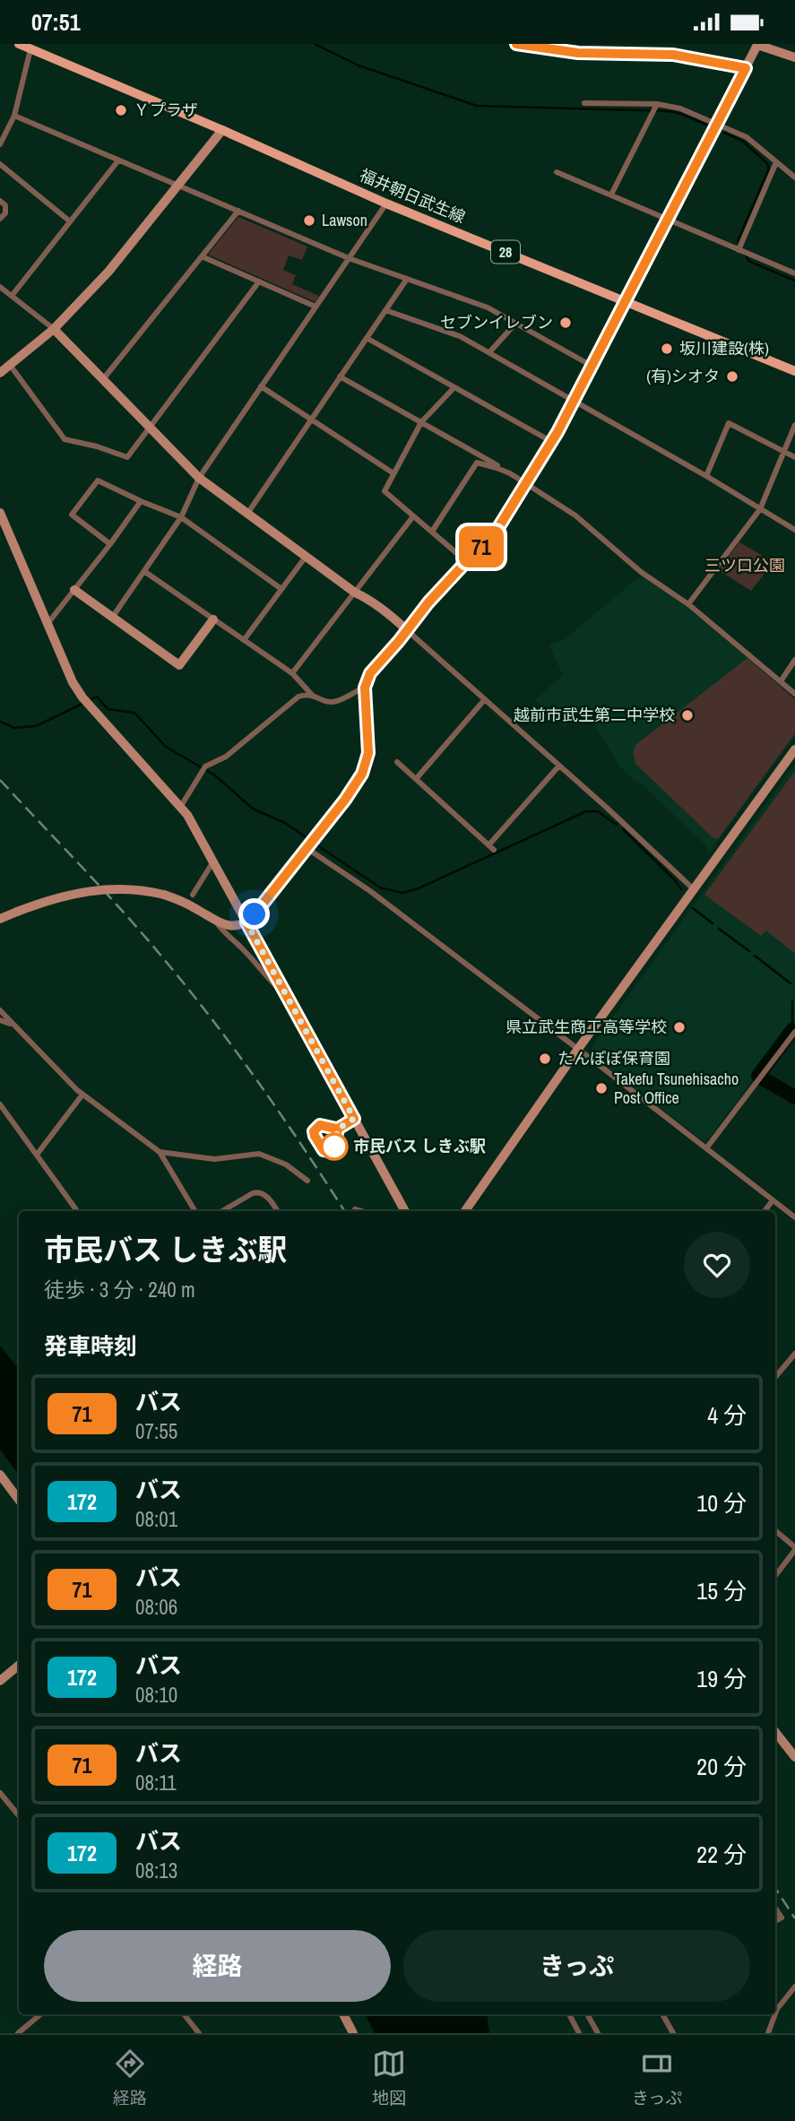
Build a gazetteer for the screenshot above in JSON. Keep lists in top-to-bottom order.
{
  "streets": {
    "main road": ["福井朝日武生線", "28"]
  },
  "parks": ["三ツ口公園"],
  "places": [
    "Ｙプラザ",
    "Lawson",
    "セブンイレブン",
    "坂川建設(株)",
    "(有)シオタ",
    "越前市武生第二中学校",
    "県立武生商工高等学校",
    "たんぽぽ保育園",
    "Takefu Tsunehisacho Post Office",
    "市民バス しきぶ駅"
  ],
  "lines": ["bus line 71"],
  "page": {
    "status": "07:51",
    "on_map": "71",
    "heading": [
      ["市民バス しきぶ駅", "徒歩 · 3 分 · 240 m"],
      "発車時刻"
    ],
    "list": [
      {
        "mark": "71",
        "name": "バス",
        "note": "07:55",
        "value": "4 分"
      },
      {
        "mark": "172",
        "name": "バス",
        "note": "08:01",
        "value": "10 分"
      },
      {
        "mark": "71",
        "name": "バス",
        "note": "08:06",
        "value": "15 分"
      },
      {
        "mark": "172",
        "name": "バス",
        "note": "08:10",
        "value": "19 分"
      },
      {
        "mark": "71",
        "name": "バス",
        "note": "08:11",
        "value": "20 分"
      },
      {
        "mark": "172",
        "name": "バス",
        "note": "08:13",
        "value": "22 分"
      }
    ],
    "buttons": ["経路", "きっぷ"],
    "tabs": ["経路", "地図", "きっぷ"]
  }
}
